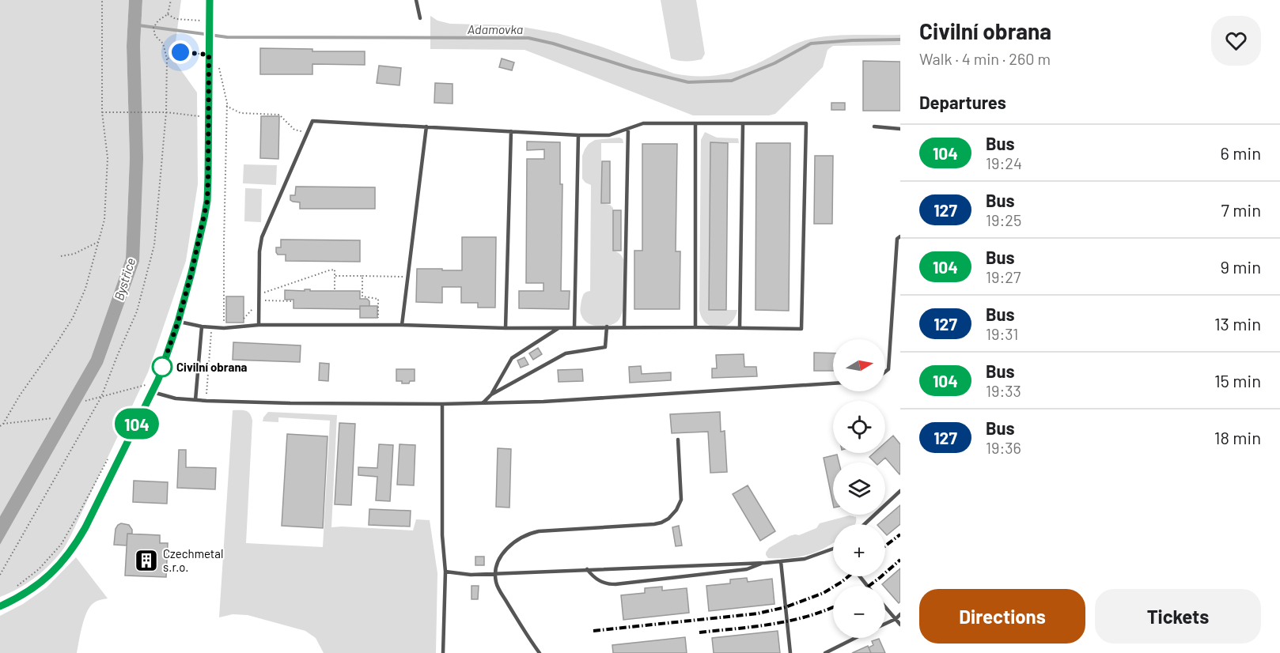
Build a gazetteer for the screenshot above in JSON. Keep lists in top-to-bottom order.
{
  "water": ["Adamovka", "Bystřice"],
  "places": {
    "other": ["Civilní obrana"],
    "building": ["Czechmetal s.r.o."]
  },
  "lines": ["bus line 104"],
  "north": "right",
  "page": {
    "on_map": "104",
    "heading": [
      ["Civilní obrana", "Walk · 4 min · 260 m"],
      "Departures"
    ],
    "list": [
      {
        "mark": "104",
        "name": "Bus",
        "note": "19:24",
        "value": "6 min"
      },
      {
        "mark": "127",
        "name": "Bus",
        "note": "19:25",
        "value": "7 min"
      },
      {
        "mark": "104",
        "name": "Bus",
        "note": "19:27",
        "value": "9 min"
      },
      {
        "mark": "127",
        "name": "Bus",
        "note": "19:31",
        "value": "13 min"
      },
      {
        "mark": "104",
        "name": "Bus",
        "note": "19:33",
        "value": "15 min"
      },
      {
        "mark": "127",
        "name": "Bus",
        "note": "19:36",
        "value": "18 min"
      }
    ],
    "map_buttons": ["+", "−"],
    "buttons": ["Directions", "Tickets"]
  }
}
